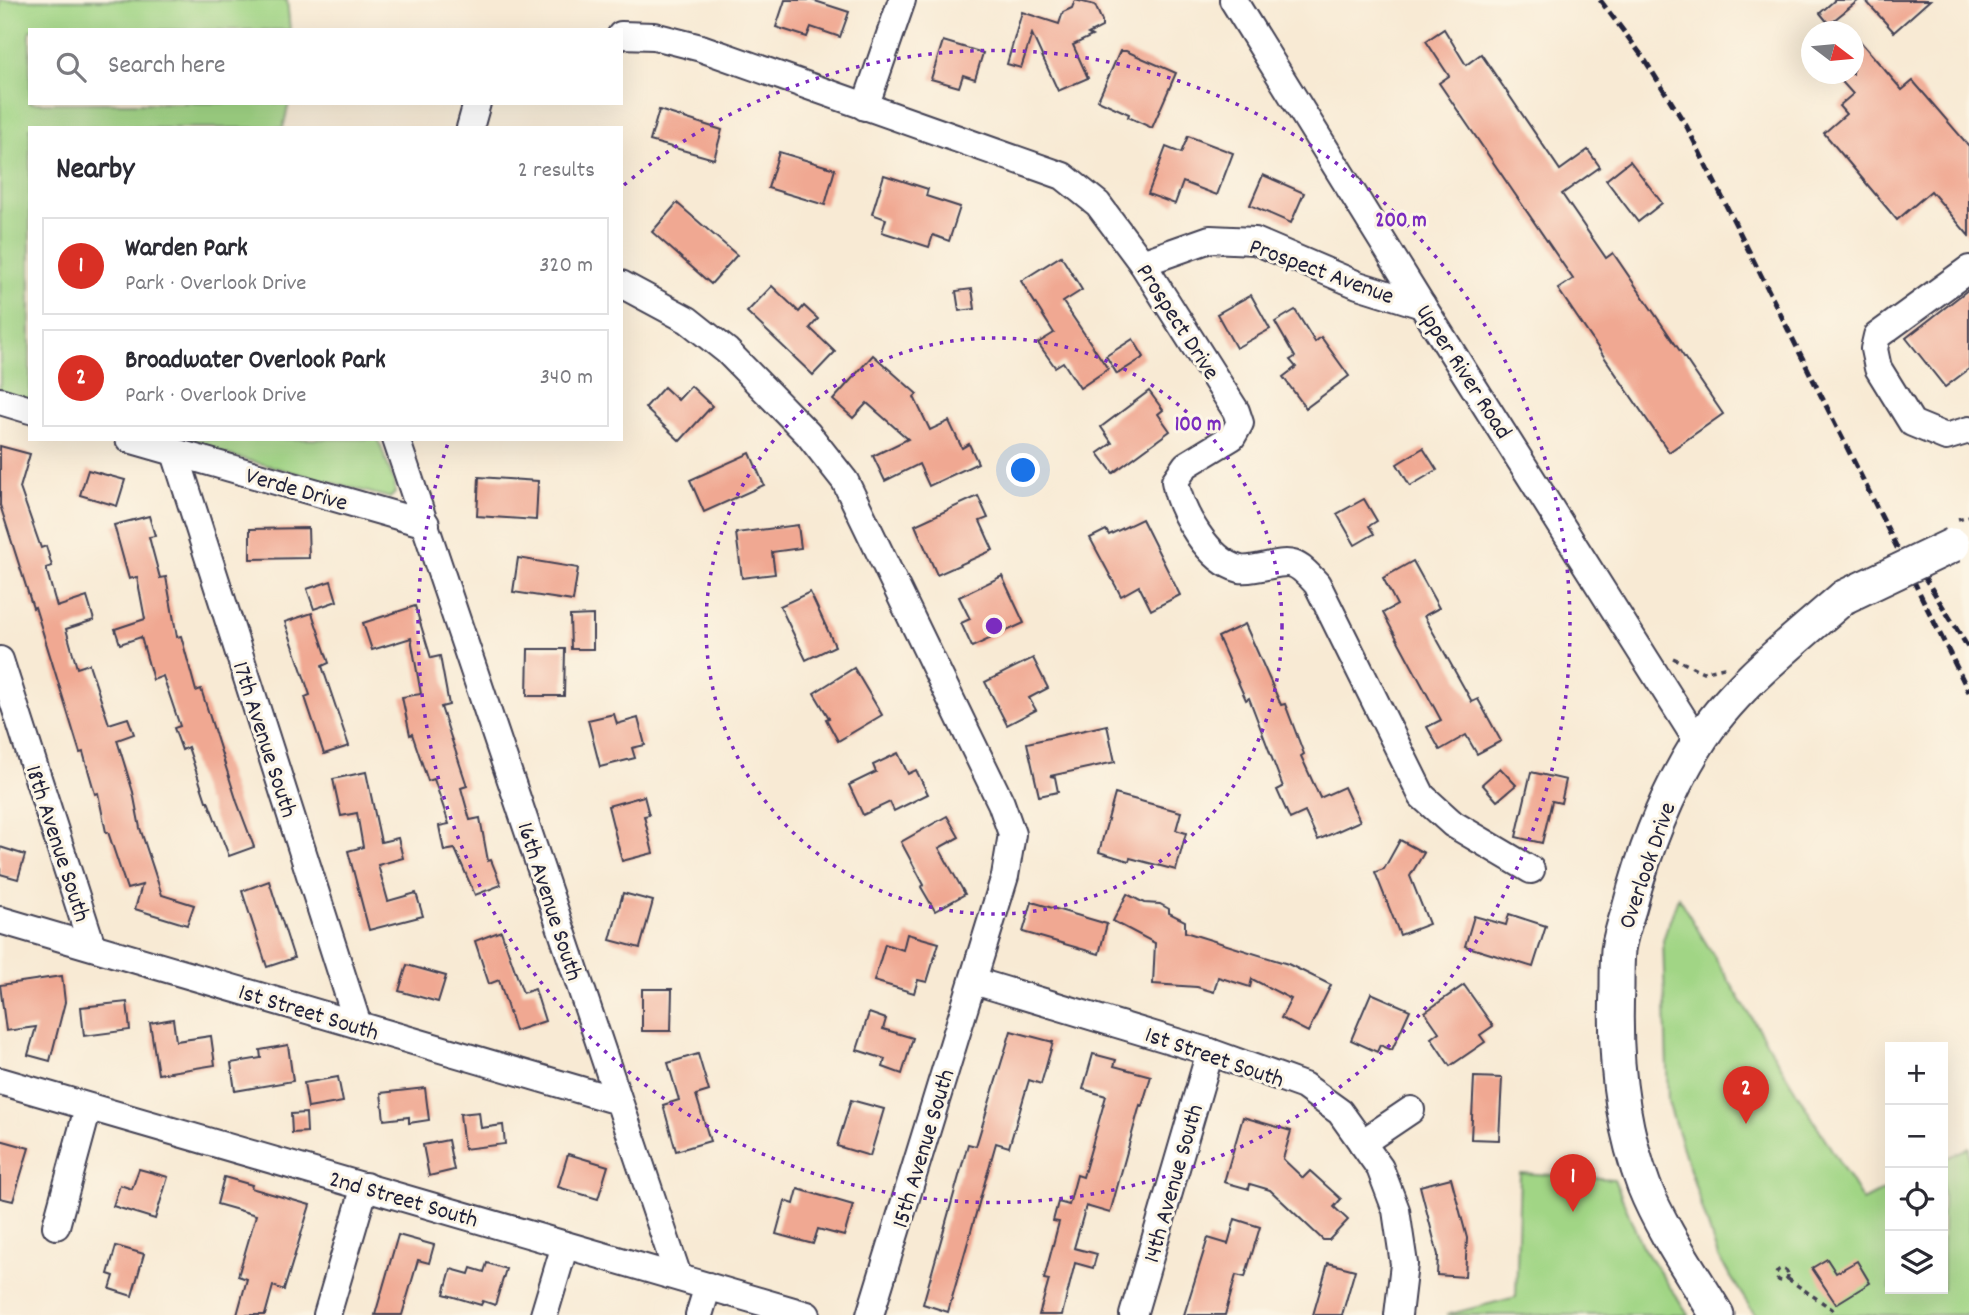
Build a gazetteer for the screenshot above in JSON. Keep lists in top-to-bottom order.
{
  "streets": {
    "main road": ["Overlook Drive"],
    "street": [
      "Prospect Avenue",
      "Prospect Drive",
      "Upper River Road",
      "Verde Drive",
      "17th Avenue South",
      "18th Avenue South",
      "16th Avenue South",
      "1st Street South",
      "15th Avenue South",
      "14th Avenue South",
      "2nd Street South"
    ]
  },
  "crossings": [
    ["Prospect Avenue", "Prospect Drive"],
    ["Prospect Avenue", "Upper River Road"],
    ["Upper River Road", "Overlook Drive"],
    ["Verde Drive", "17th Avenue South"],
    ["Verde Drive", "16th Avenue South"],
    ["17th Avenue South", "1st Street South"],
    ["18th Avenue South", "1st Street South"],
    ["16th Avenue South", "1st Street South"],
    ["16th Avenue South", "2nd Street South"],
    ["1st Street South", "15th Avenue South"],
    ["1st Street South", "14th Avenue South"]
  ],
  "north": "right",
  "page": {
    "search": "Search here",
    "heading": ["Nearby", "2 results"],
    "list": [
      {
        "mark": "1",
        "name": "Warden Park",
        "note": "Park · Overlook Drive",
        "value": "320 m"
      },
      {
        "mark": "2",
        "name": "Broadwater Overlook Park",
        "note": "Park · Overlook Drive",
        "value": "340 m"
      }
    ],
    "map_buttons": ["+", "−"],
    "pins": ["2", "1"]
  },
  "rings": ["200 m", "100 m"]
}
